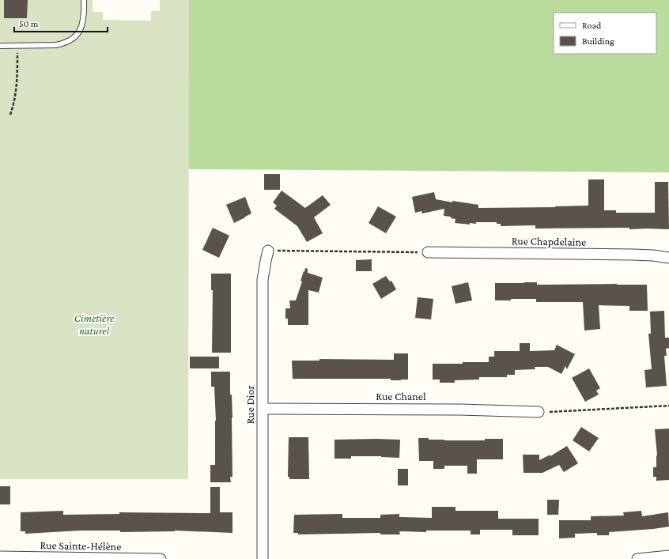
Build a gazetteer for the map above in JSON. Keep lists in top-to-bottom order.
{
  "streets": {
    "street": [
      "Rue Chapdelaine",
      "Rue Chanel",
      "Rue Dior",
      "Rue Sainte-Hélène"
    ]
  },
  "crossings": [
    ["Rue Chanel", "Rue Dior"]
  ],
  "parks": ["Cimetière naturel"],
  "legend": ["Road", "Building"],
  "scale_bar": "50 m"
}
